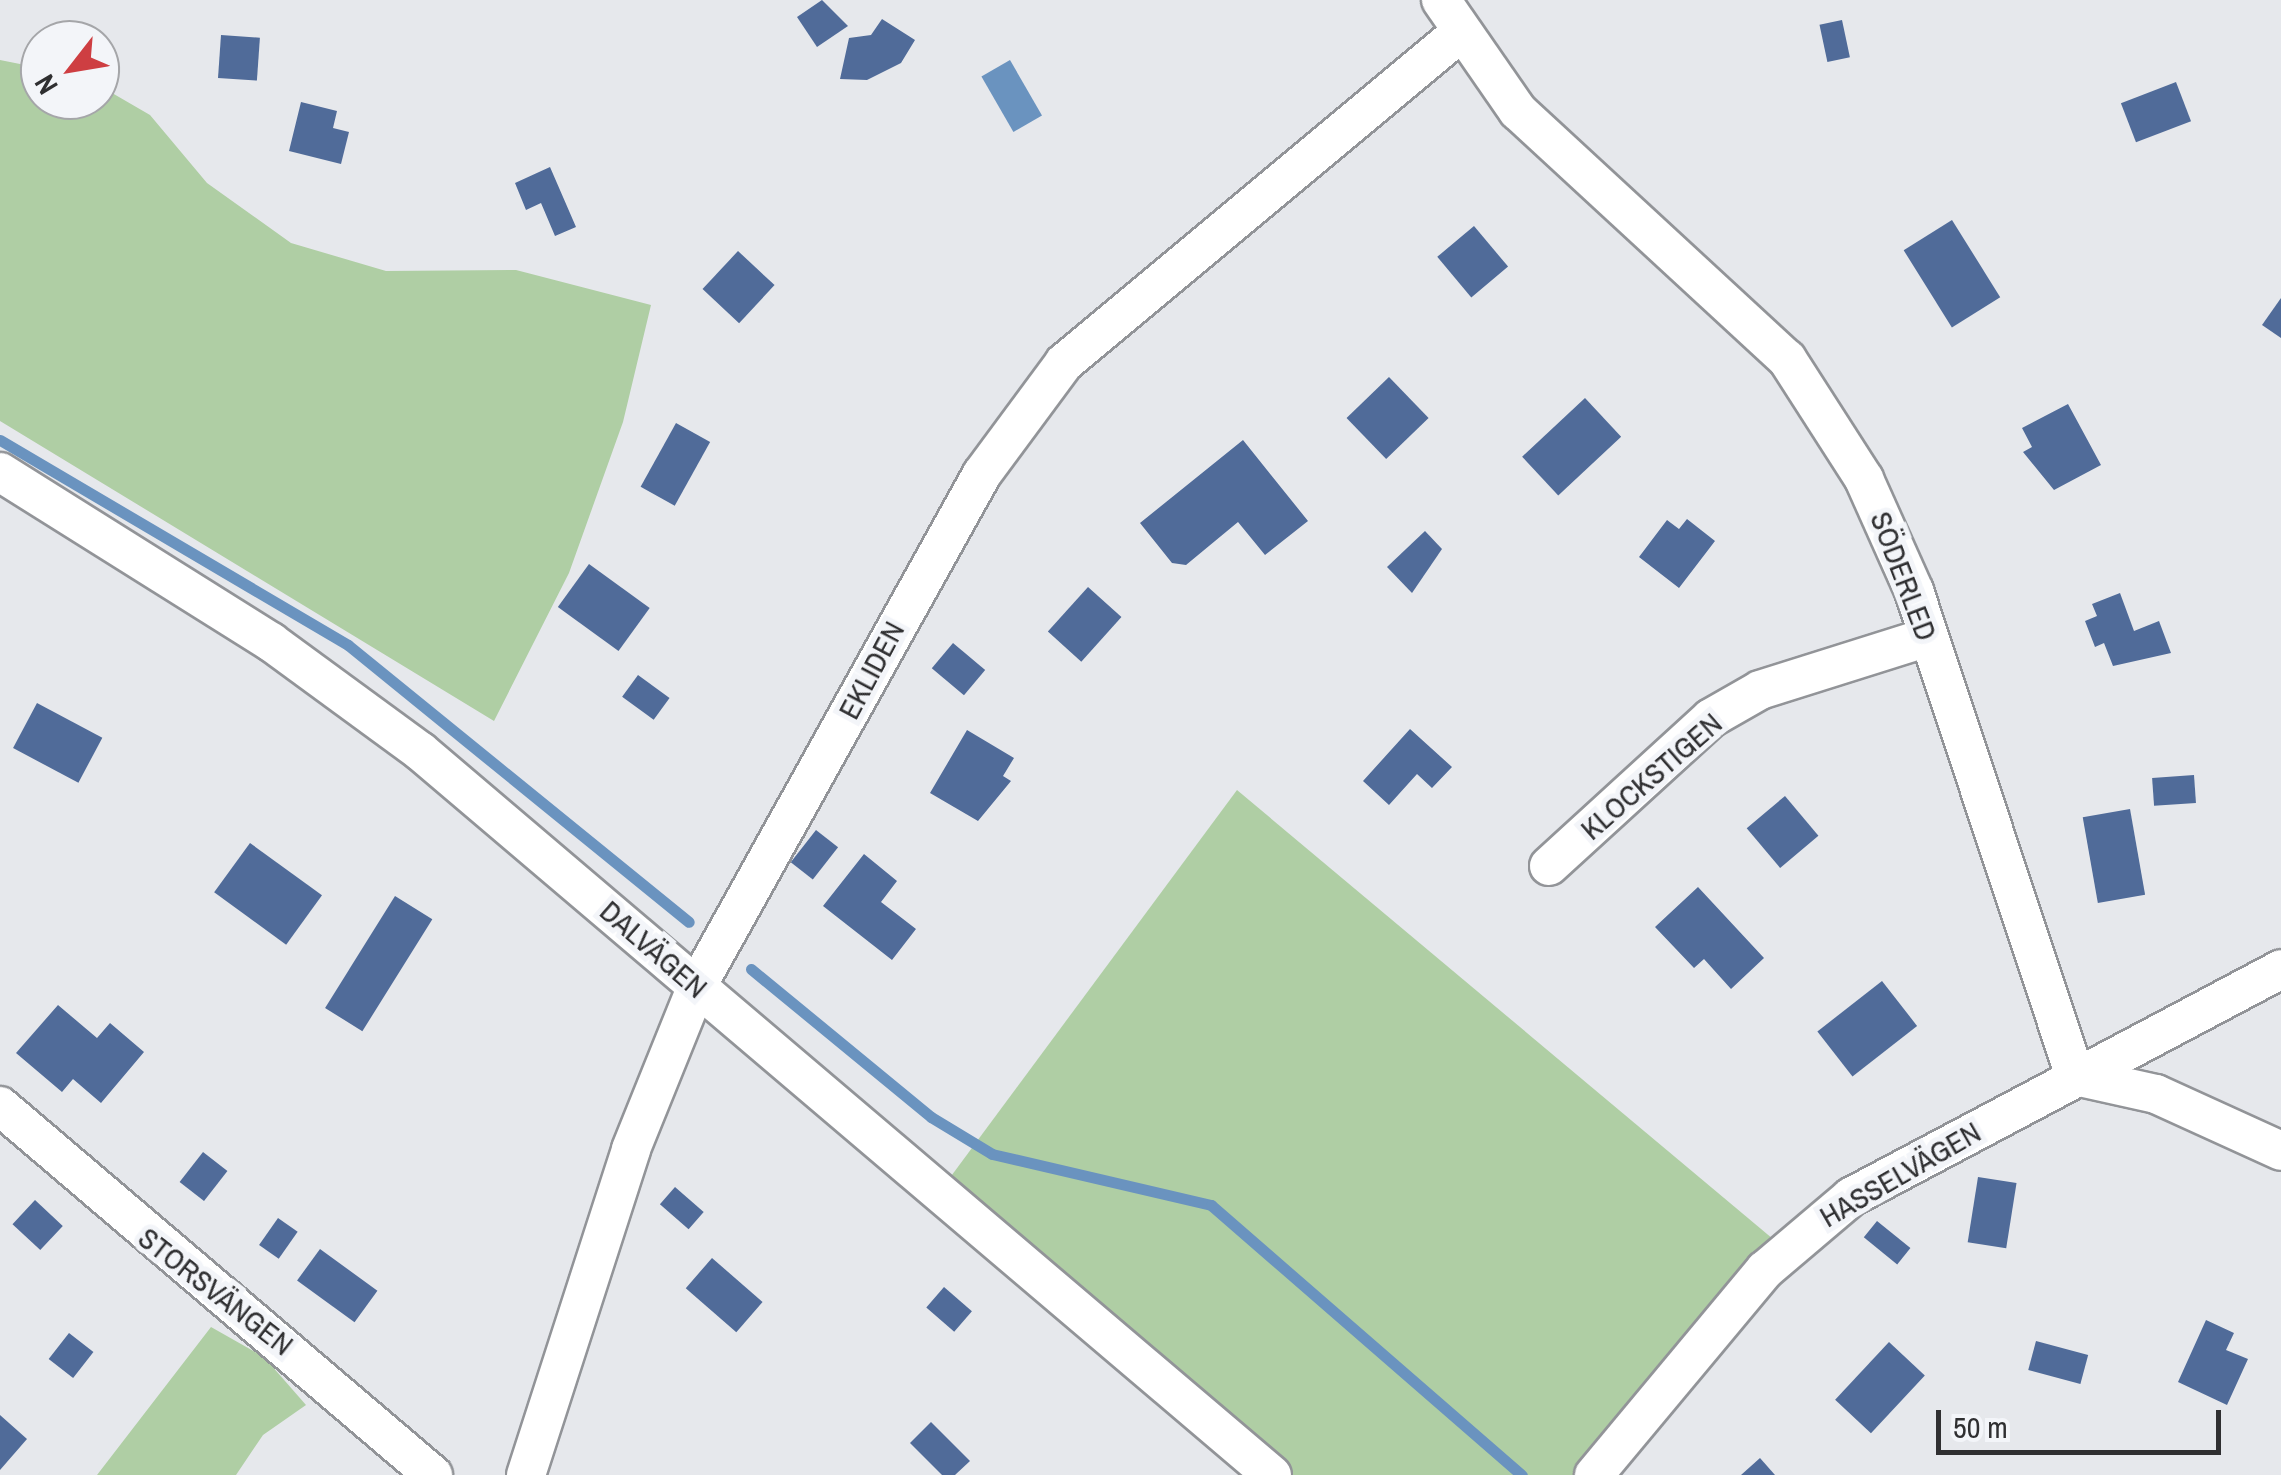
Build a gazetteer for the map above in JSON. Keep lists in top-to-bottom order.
{
  "streets": {
    "street": [
      "SÖDERLED",
      "EKLIDEN",
      "KLOCKSTIGEN",
      "DALVÄGEN",
      "HASSELVÄGEN",
      "STORSVÄNGEN"
    ]
  },
  "crossings": [
    ["SÖDERLED", "EKLIDEN"],
    ["SÖDERLED", "KLOCKSTIGEN"],
    ["SÖDERLED", "HASSELVÄGEN"],
    ["EKLIDEN", "DALVÄGEN"]
  ],
  "scale_bar": "50 m",
  "north": "bottom left"
}
